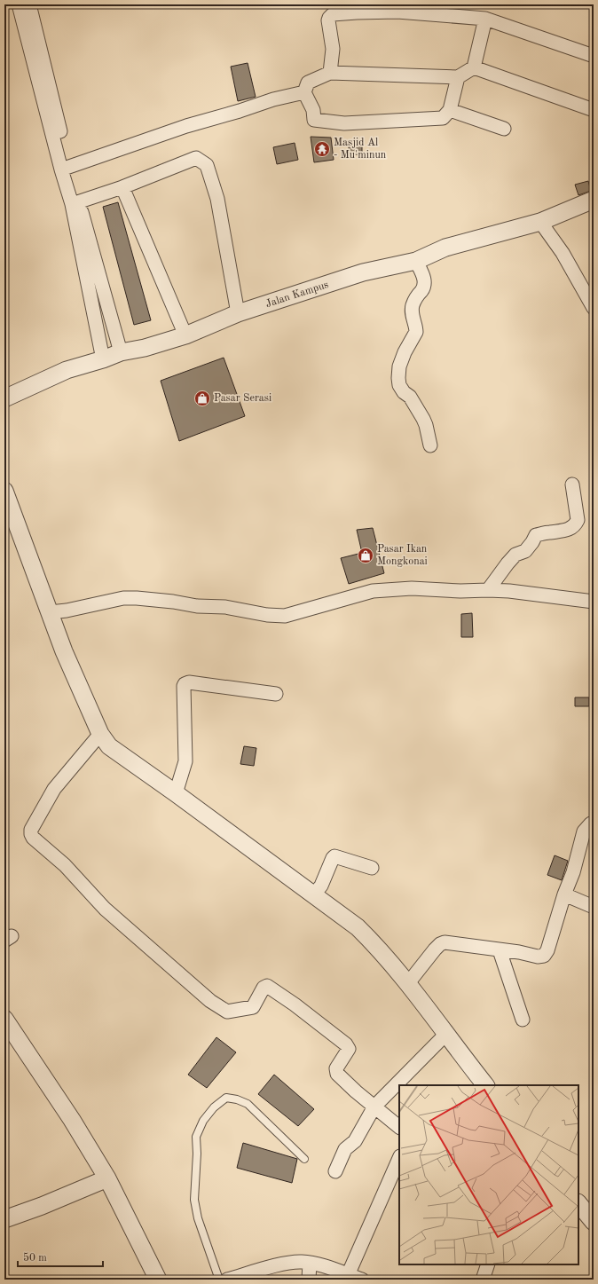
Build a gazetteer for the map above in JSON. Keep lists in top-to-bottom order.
{
  "streets": {
    "street": ["Jalan Kampus"]
  },
  "places": {
    "temple": ["Masjid Al - Mu'minun"],
    "shop": ["Pasar Serasi", "Pasar Ikan Mongkonai"]
  },
  "scale_bar": "50 m"
}
